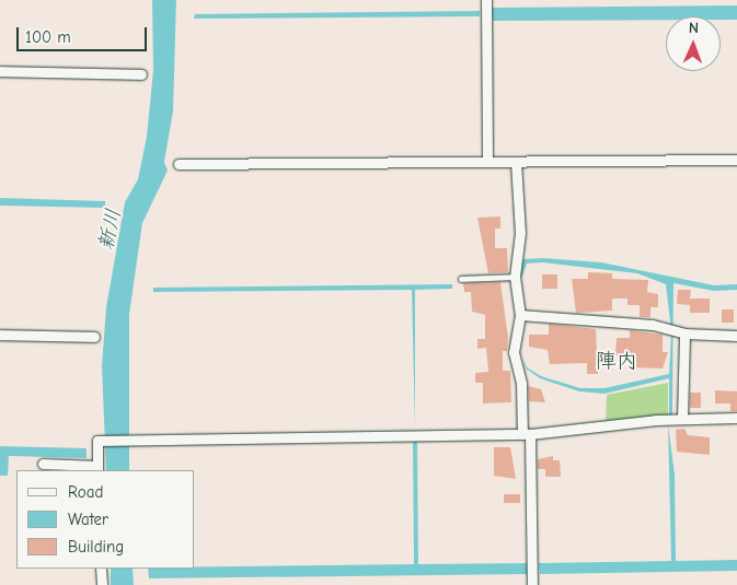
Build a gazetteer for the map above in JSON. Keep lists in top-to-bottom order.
{
  "districts": ["陣内"],
  "water": ["新川"],
  "legend": ["Road", "Water", "Building"],
  "scale_bar": "100 m",
  "north": "top"
}
